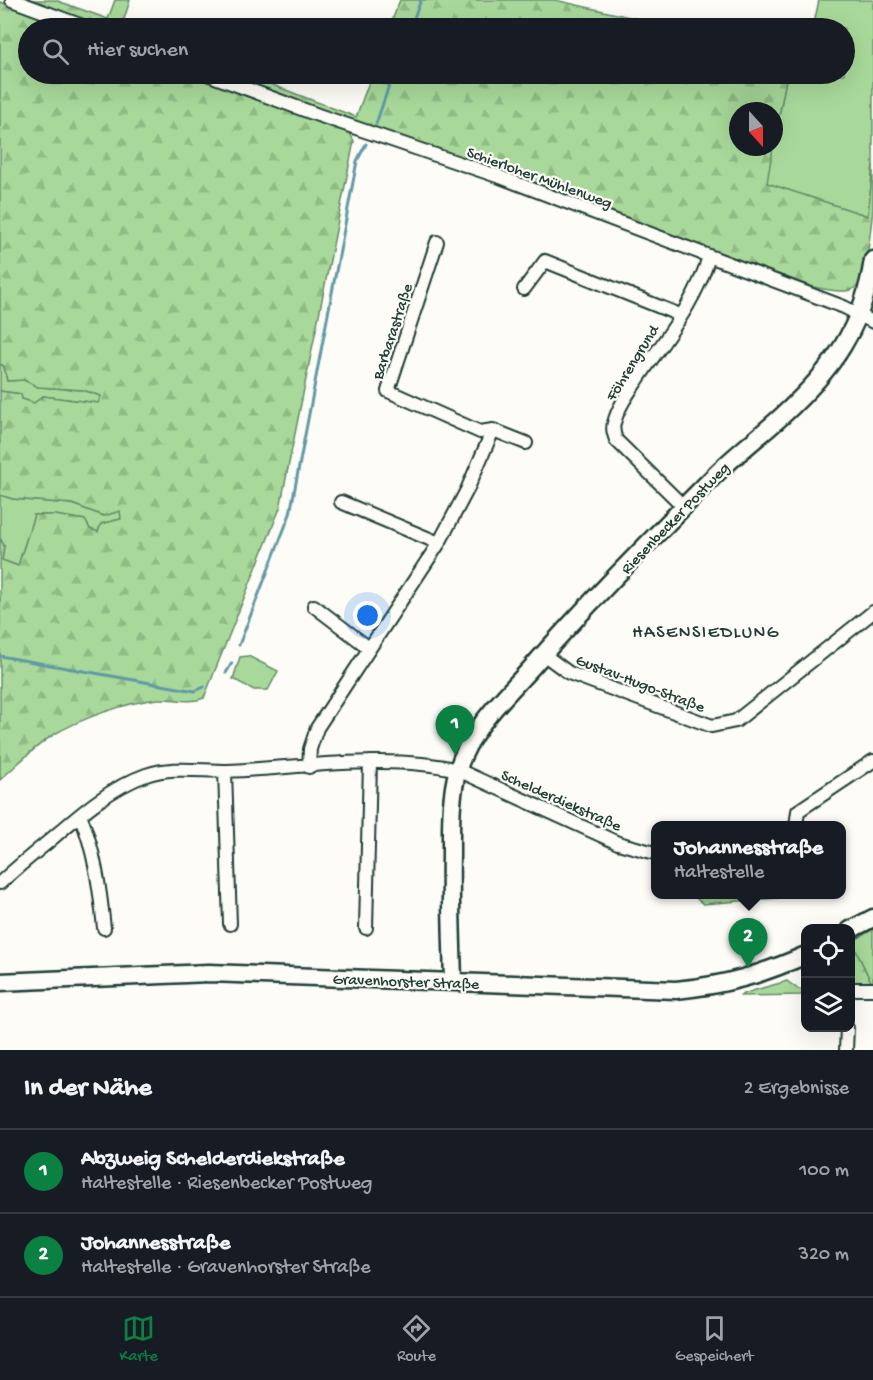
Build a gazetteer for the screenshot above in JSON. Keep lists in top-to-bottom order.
{
  "streets": {
    "street": [
      "Schierloher Mühlenweg",
      "Barbarastraße",
      "Föhrengrund",
      "Riesenbecker Postweg",
      "Gustav-Hugo-Straße",
      "Schelderdiekstraße",
      "Gravenhorster Straße"
    ]
  },
  "crossings": [
    ["Schierloher Mühlenweg", "Föhrengrund"],
    ["Schierloher Mühlenweg", "Riesenbecker Postweg"],
    ["Föhrengrund", "Riesenbecker Postweg"],
    ["Riesenbecker Postweg", "Gustav-Hugo-Straße"],
    ["Riesenbecker Postweg", "Schelderdiekstraße"],
    ["Riesenbecker Postweg", "Gravenhorster Straße"]
  ],
  "districts": ["HASENSIEDLUNG"],
  "north": "bottom",
  "page": {
    "search": "Hier suchen",
    "pins": ["1", "2"],
    "popup": ["Johannesstraße", "Haltestelle"],
    "heading": ["In der Nähe", "2 Ergebnisse"],
    "list": [
      {
        "mark": "1",
        "name": "Abzweig Schelderdiekstraße",
        "note": "Haltestelle · Riesenbecker Postweg",
        "value": "100 m"
      },
      {
        "mark": "2",
        "name": "Johannesstraße",
        "note": "Haltestelle · Gravenhorster Straße",
        "value": "320 m"
      }
    ],
    "nav": ["Karte", "Route", "Gespeichert"]
  }
}
